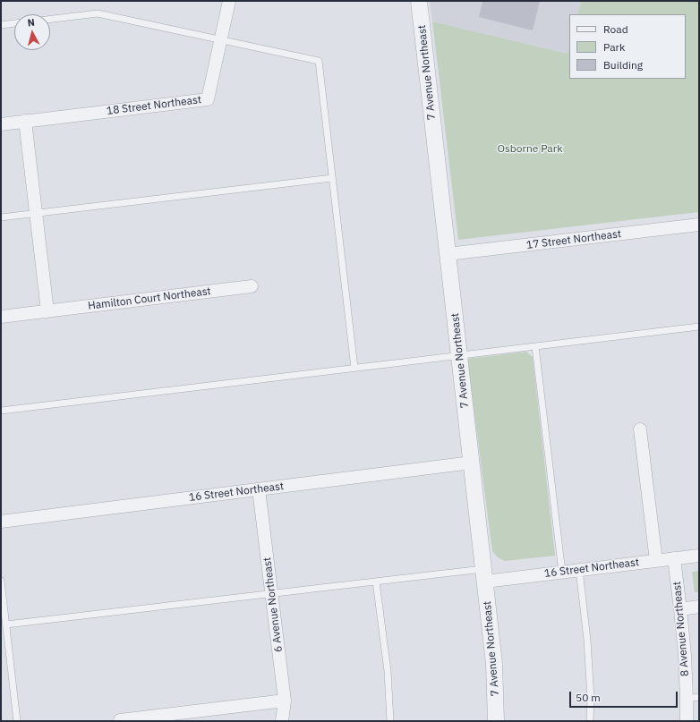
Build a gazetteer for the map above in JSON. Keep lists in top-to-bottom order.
{
  "streets": {
    "street": [
      "7 Avenue Northeast",
      "18 Street Northeast",
      "17 Street Northeast",
      "Hamilton Court Northeast",
      "16 Street Northeast",
      "6 Avenue Northeast",
      "8 Avenue Northeast"
    ]
  },
  "crossings": [
    ["7 Avenue Northeast", "17 Street Northeast"],
    ["7 Avenue Northeast", "16 Street Northeast"],
    ["16 Street Northeast", "6 Avenue Northeast"],
    ["16 Street Northeast", "8 Avenue Northeast"]
  ],
  "parks": ["Osborne Park"],
  "legend": ["Road", "Park", "Building"],
  "scale_bar": "50 m",
  "north": "top"
}
